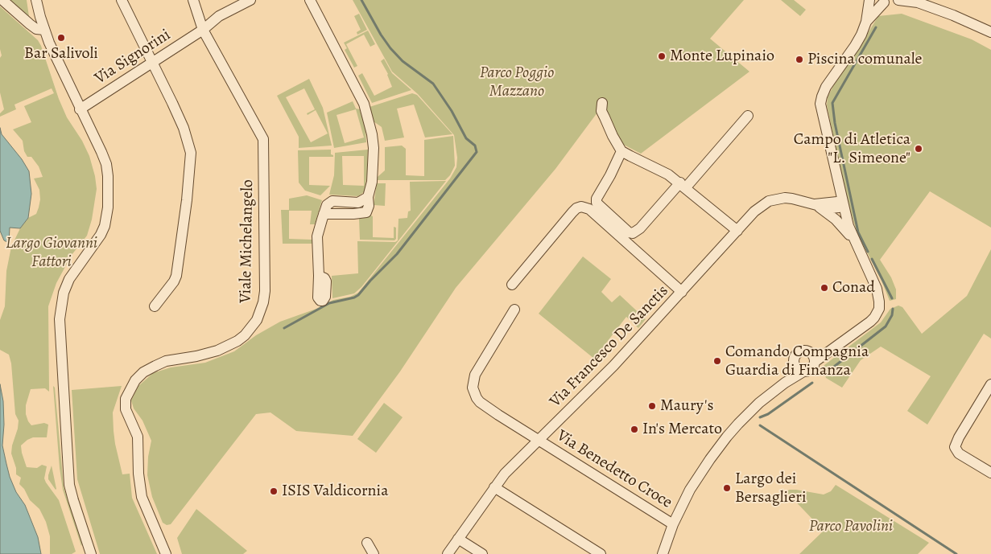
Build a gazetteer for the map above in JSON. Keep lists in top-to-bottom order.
{
  "streets": {
    "street": [
      "Via Signorini",
      "Viale Michelangelo",
      "Via Francesco De Sanctis",
      "Via Benedetto Croce"
    ]
  },
  "crossings": [
    ["Via Signorini", "Viale Michelangelo"],
    ["Via Francesco De Sanctis", "Via Benedetto Croce"]
  ],
  "parks": ["Parco Poggio Mazzano", "Largo Giovanni Fattori", "Parco Pavolini"],
  "places": [
    "Bar Salivoli",
    "Monte Lupinaio",
    "Piscina comunale",
    "Campo di Atletica \"L. Simeone\"",
    "Conad",
    "Comando Compagnia Guardia di Finanza",
    "Maury's",
    "In's Mercato",
    "Largo dei Bersaglieri",
    "ISIS Valdicornia"
  ]
}
